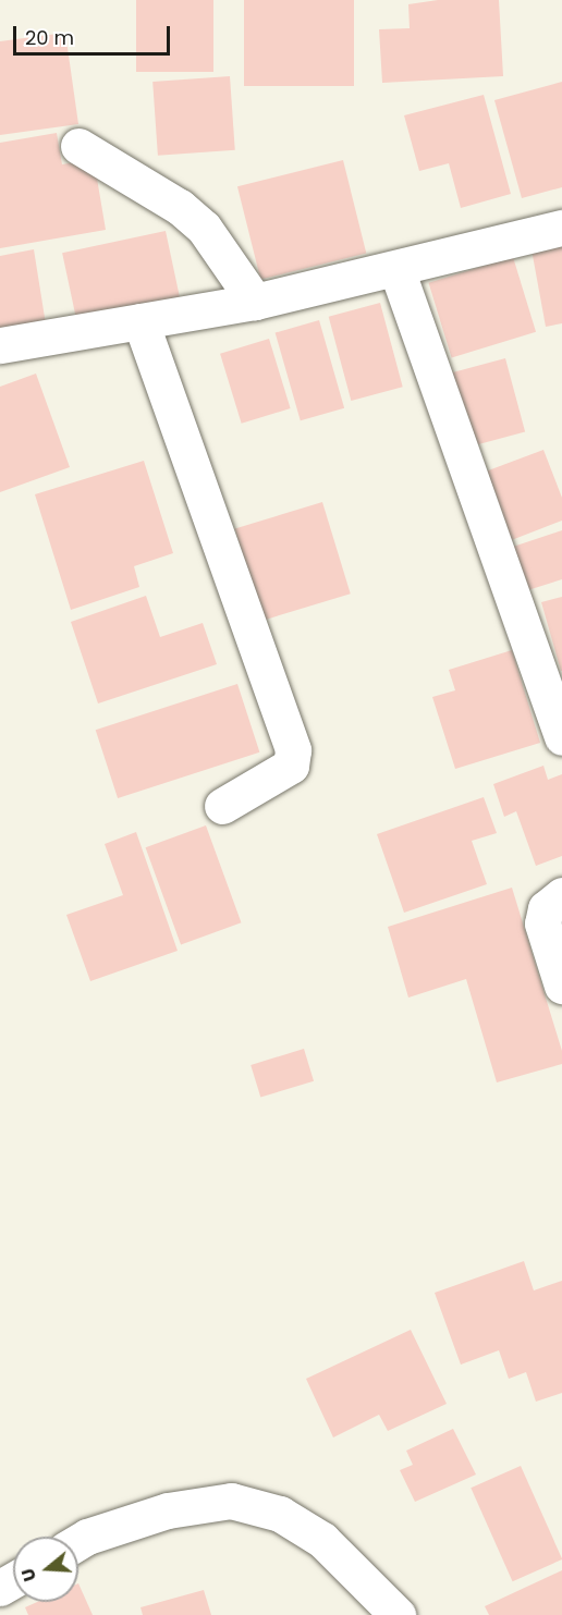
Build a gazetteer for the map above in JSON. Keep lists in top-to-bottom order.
{
  "scale_bar": "20 m",
  "north": "left"
}
